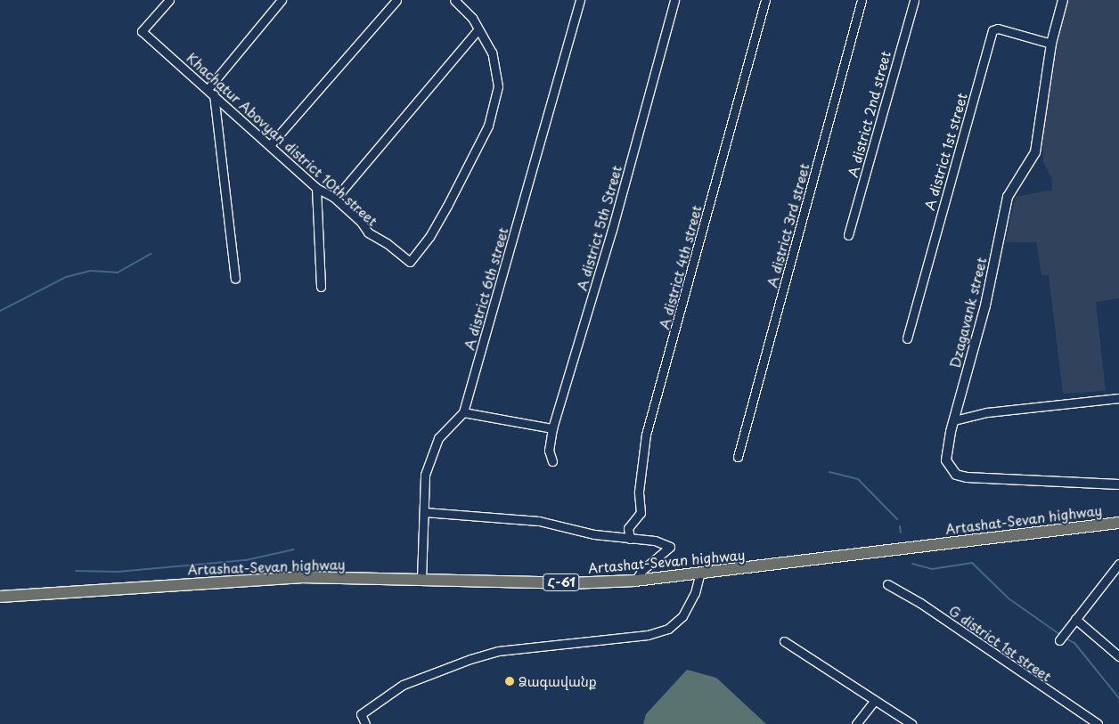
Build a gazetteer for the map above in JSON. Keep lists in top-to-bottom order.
{
  "streets": {
    "main road": ["Artashat-Sevan highway", "Հ-61"],
    "street": [
      "A district 2nd street",
      "Khachatur Abovyan district 10th street",
      "A district 1st street",
      "A district 3rd street",
      "A district 5th Street",
      "A district 4th street",
      "A district 6th street",
      "Dzagavank street",
      "G district 1st street"
    ]
  },
  "crossings": [
    ["A district 1st street", "Dzagavank street"],
    ["A district 6th street", "Artashat-Sevan highway"]
  ],
  "places": ["Ձագավանք"]
}
